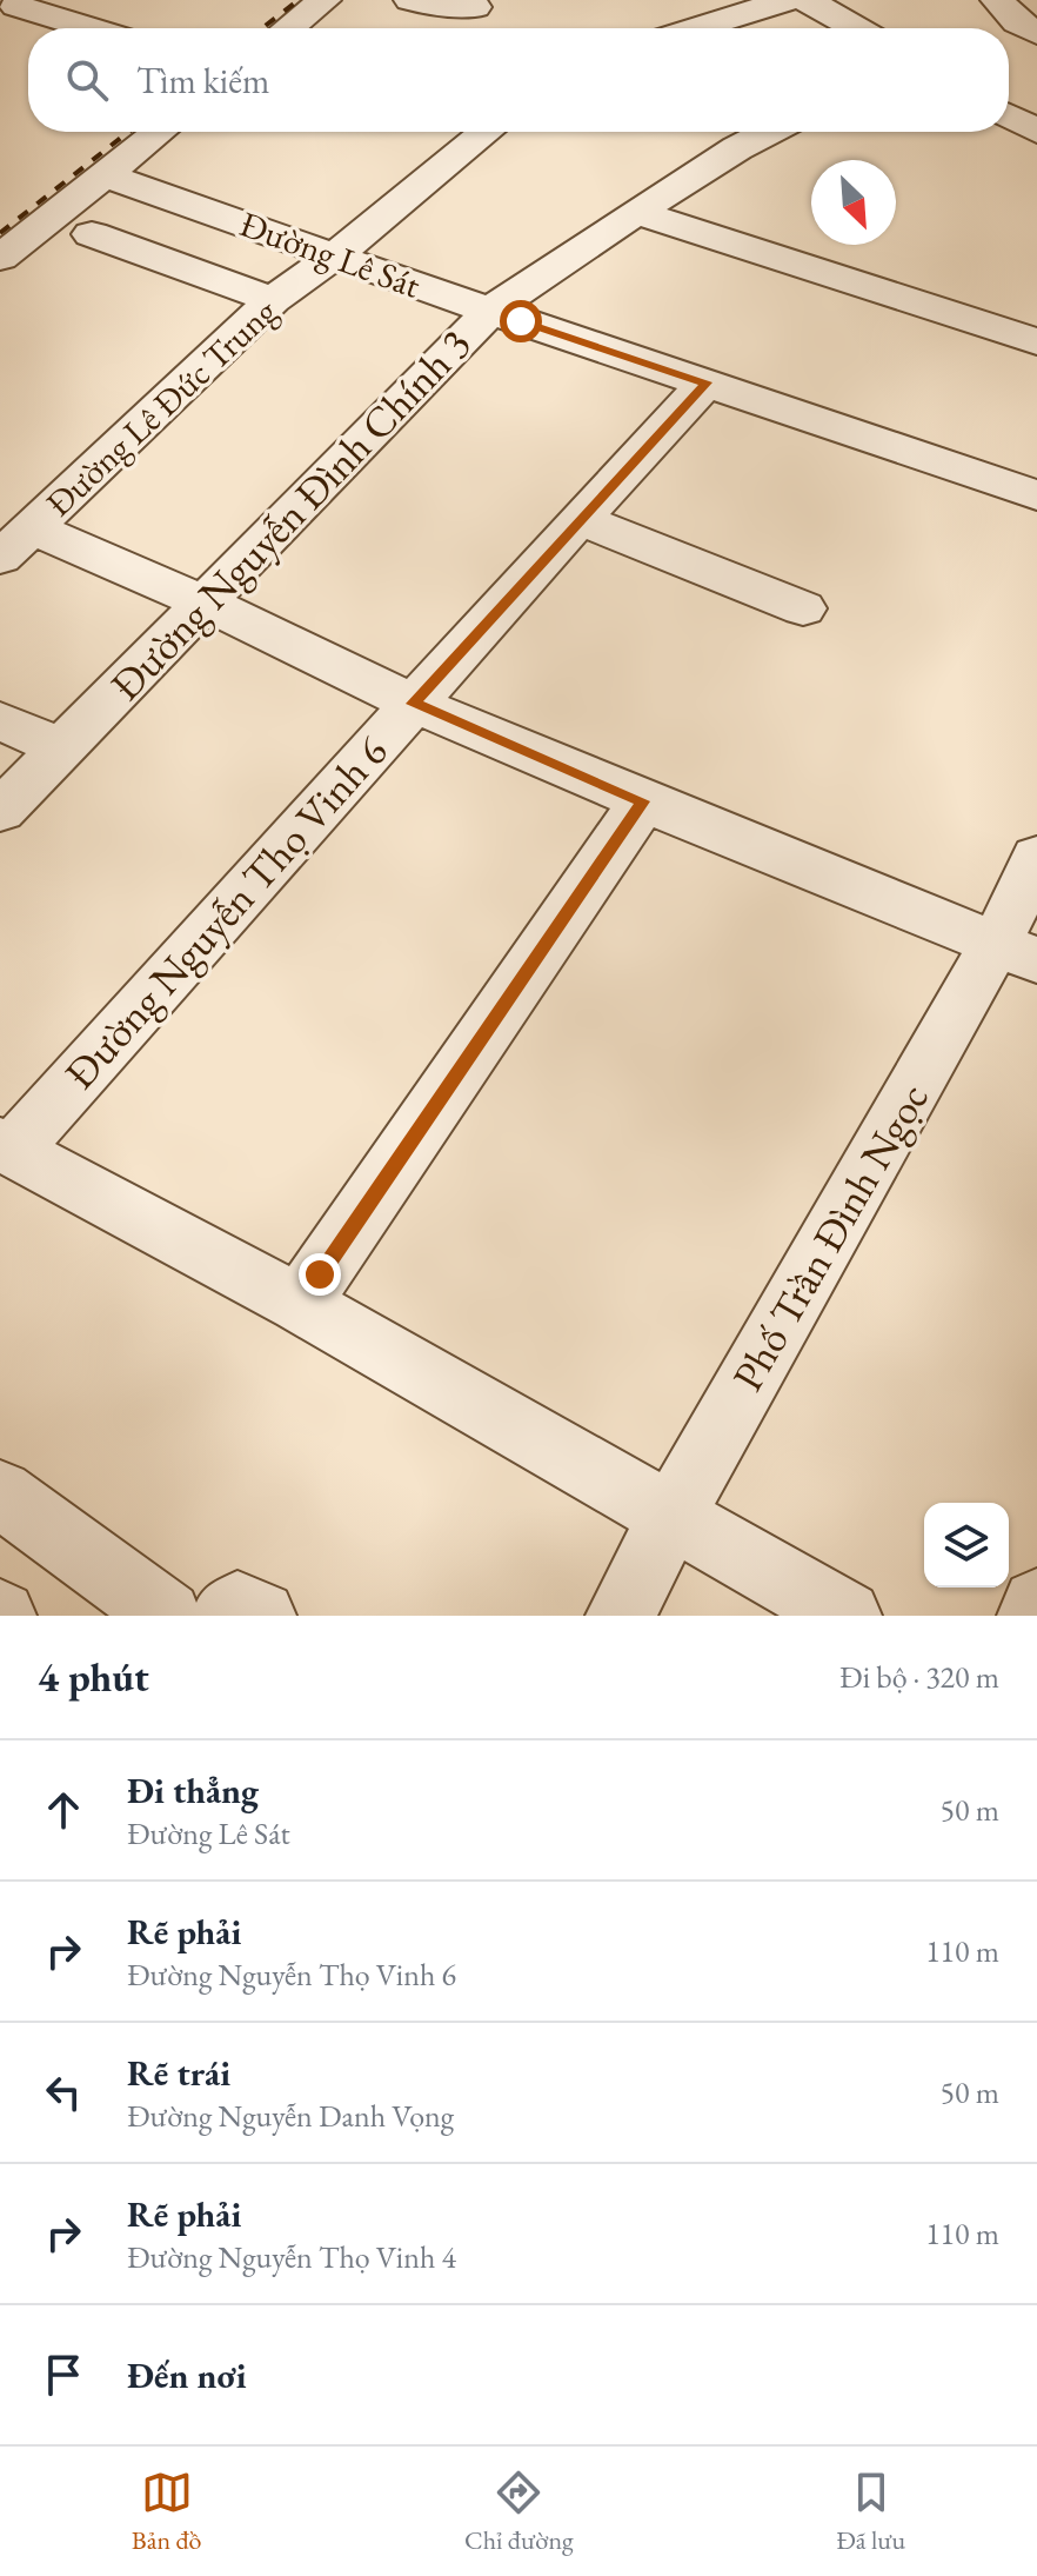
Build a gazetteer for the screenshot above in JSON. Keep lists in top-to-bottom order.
{
  "streets": {
    "street": [
      "Đường Lê Sát",
      "Đường Lê Đức Trung",
      "Đường Nguyễn Đình Chính 3",
      "Đường Nguyễn Thọ Vinh 6",
      "Phố Trần Đình Ngọc"
    ]
  },
  "crossings": [
    ["Đường Lê Sát", "Đường Lê Đức Trung"],
    ["Đường Lê Sát", "Đường Nguyễn Đình Chính 3"],
    ["Đường Lê Sát", "Đường Nguyễn Thọ Vinh 6"]
  ],
  "north": "bottom right",
  "page": {
    "search": "Tìm kiếm",
    "heading": ["4 phút", "Đi bộ · 320 m"],
    "list": [
      ["Đi thẳng", "Đường Lê Sát", "50 m"],
      ["Rẽ phải", "Đường Nguyễn Thọ Vinh 6", "110 m"],
      ["Rẽ trái", "Đường Nguyễn Danh Vọng", "50 m"],
      ["Rẽ phải", "Đường Nguyễn Thọ Vinh 4", "110 m"],
      "Đến nơi"
    ],
    "nav": ["Bản đồ", "Chỉ đường", "Đã lưu"]
  }
}
